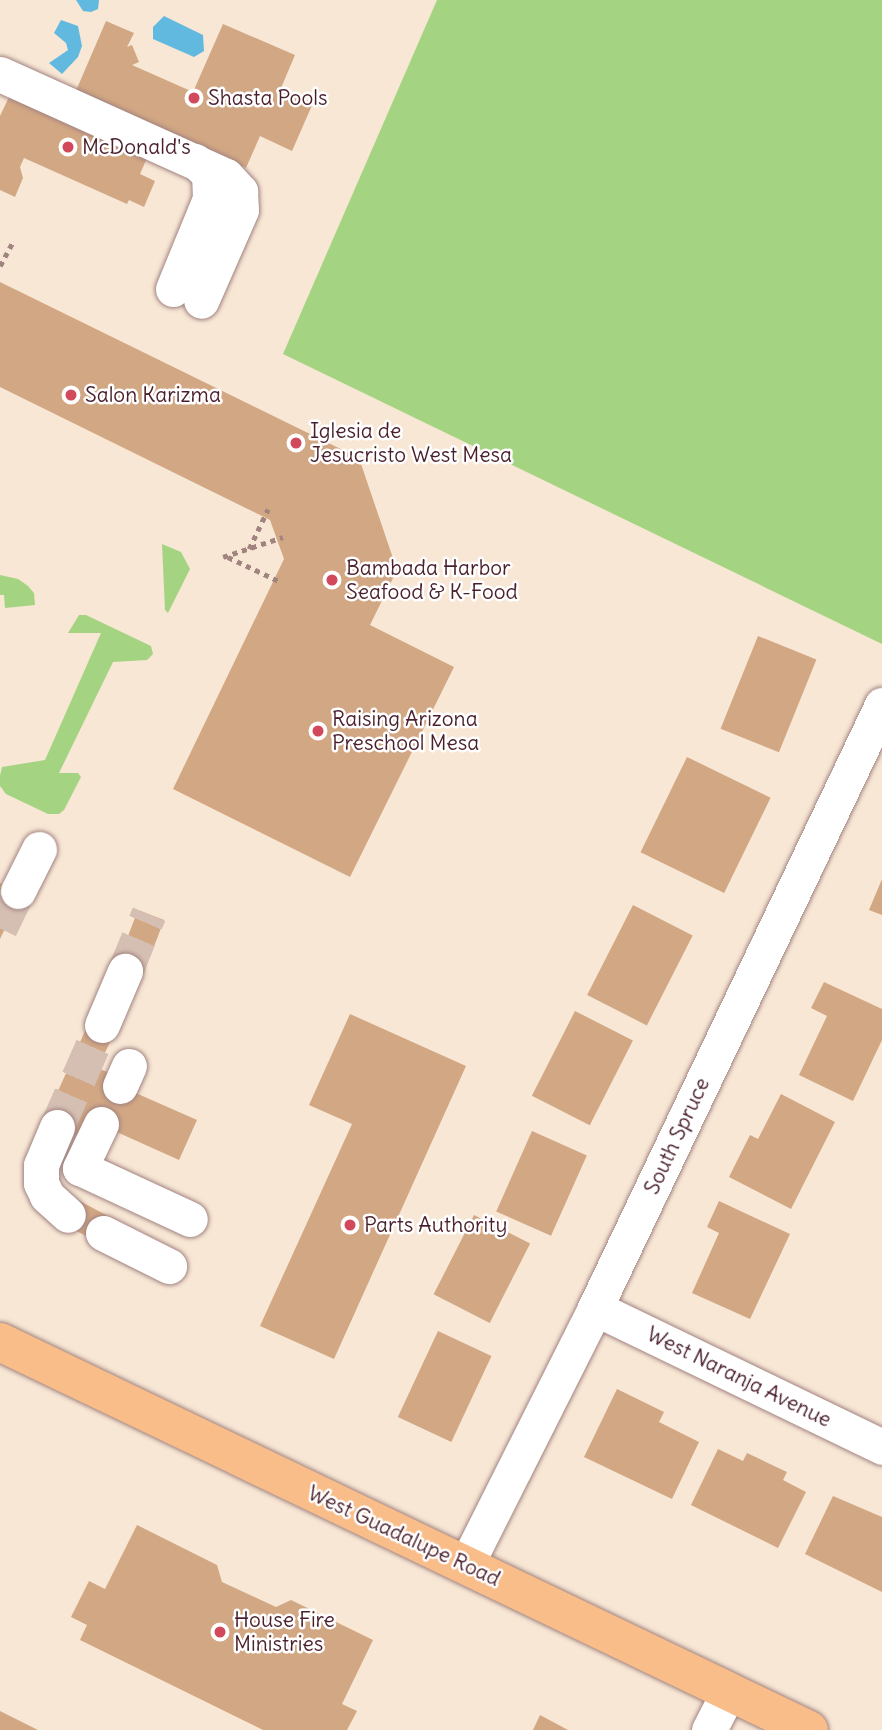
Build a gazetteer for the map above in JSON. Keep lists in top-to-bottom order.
{
  "streets": {
    "main road": ["West Guadalupe Road"],
    "street": ["South Spruce", "West Naranja Avenue"]
  },
  "crossings": [
    ["South Spruce", "West Naranja Avenue"],
    ["South Spruce", "West Guadalupe Road"]
  ],
  "places": [
    "Shasta Pools",
    "McDonald's",
    "Salon Karizma",
    "Iglesia de Jesucristo West Mesa",
    "Bambada Harbor Seafood & K-Food",
    "Raising Arizona Preschool Mesa",
    "Parts Authority",
    "House Fire Ministries"
  ]
}
